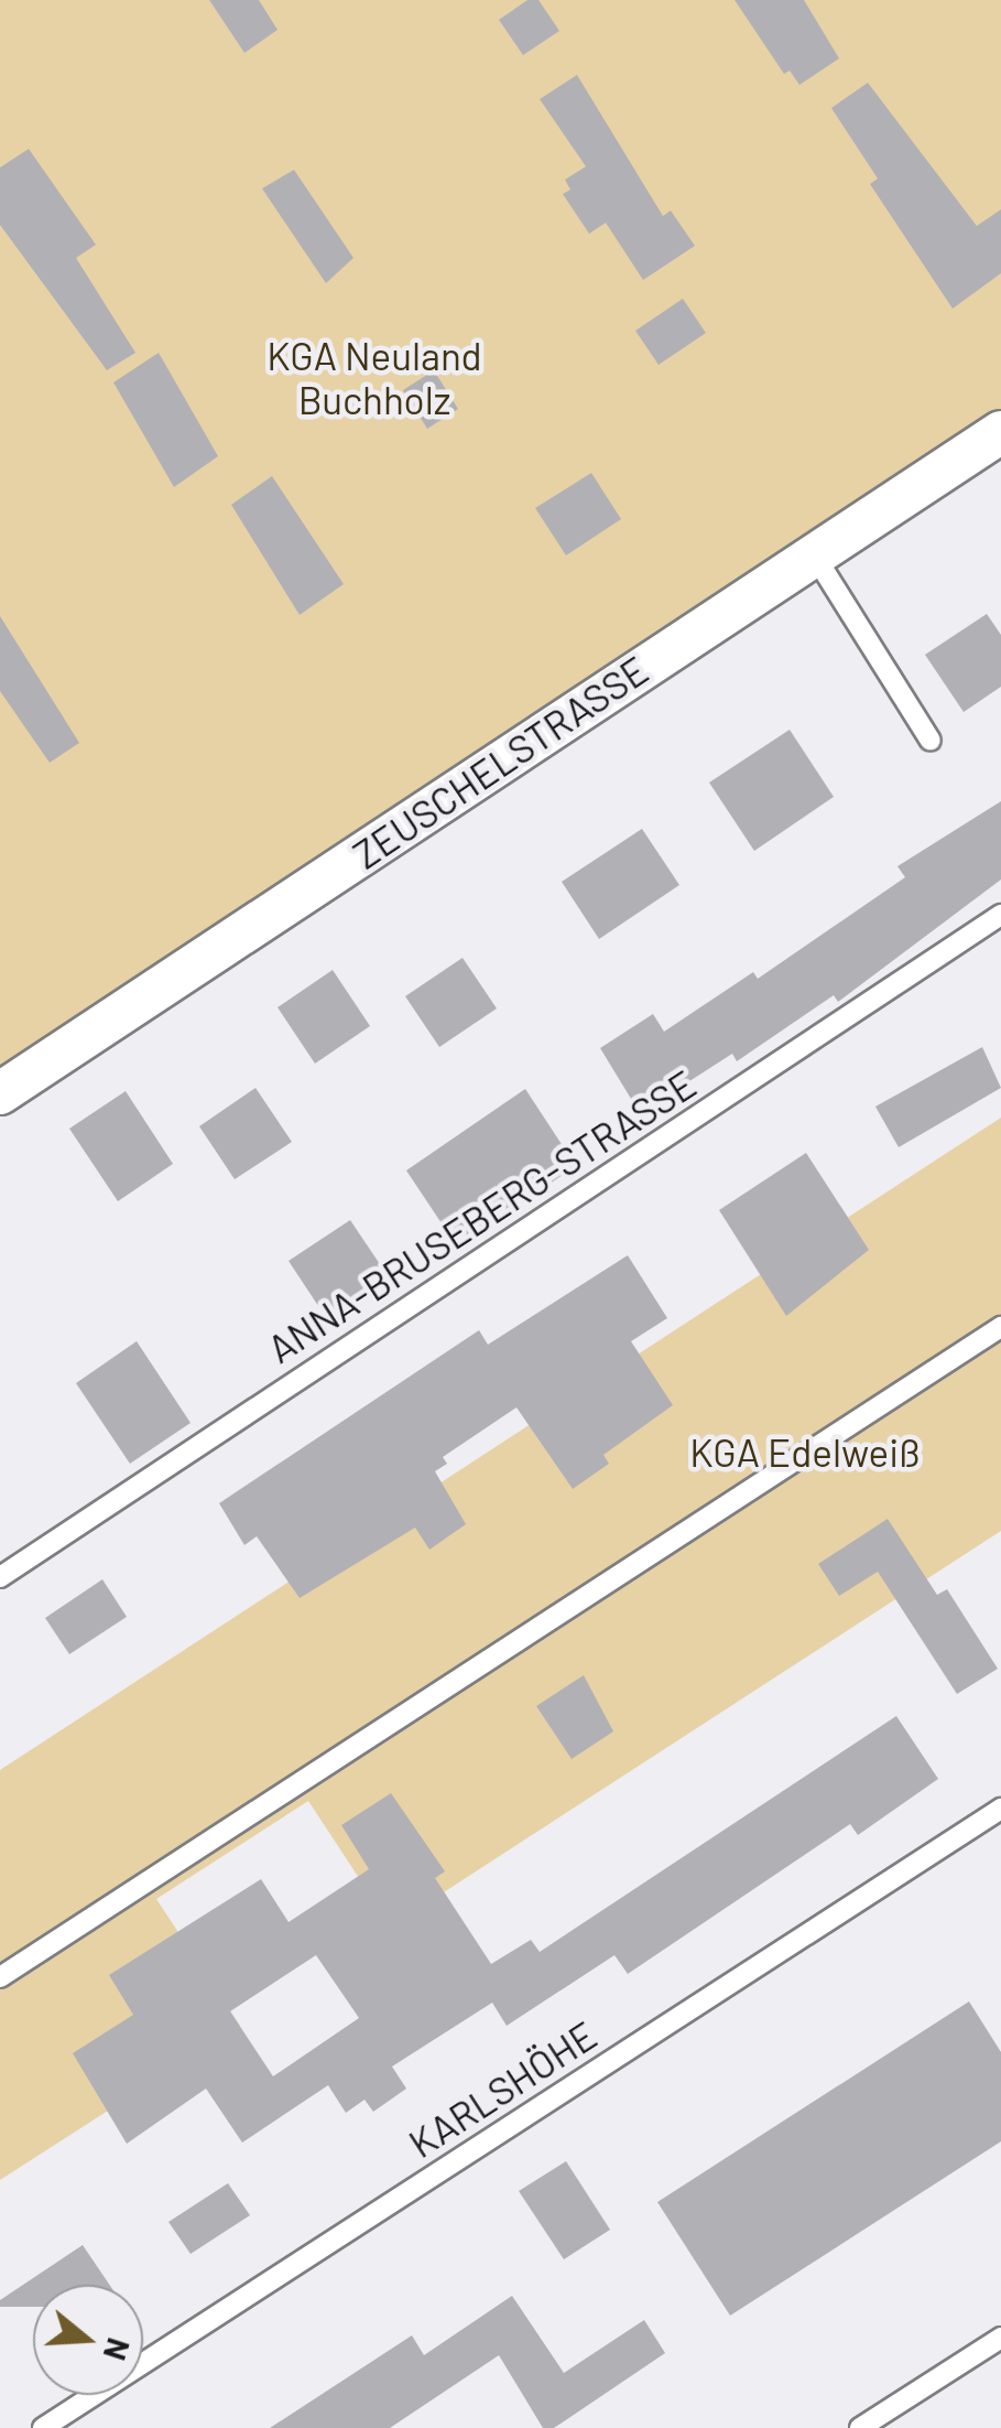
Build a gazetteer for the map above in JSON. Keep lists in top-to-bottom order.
{
  "streets": {
    "street": ["ZEUSCHELSTRASSE"],
    "lane": ["ANNA-BRUSEBERG-STRASSE", "KARLSHÖHE"]
  },
  "parks": ["KGA Neuland Buchholz", "KGA Edelweiß"],
  "north": "right"
}
